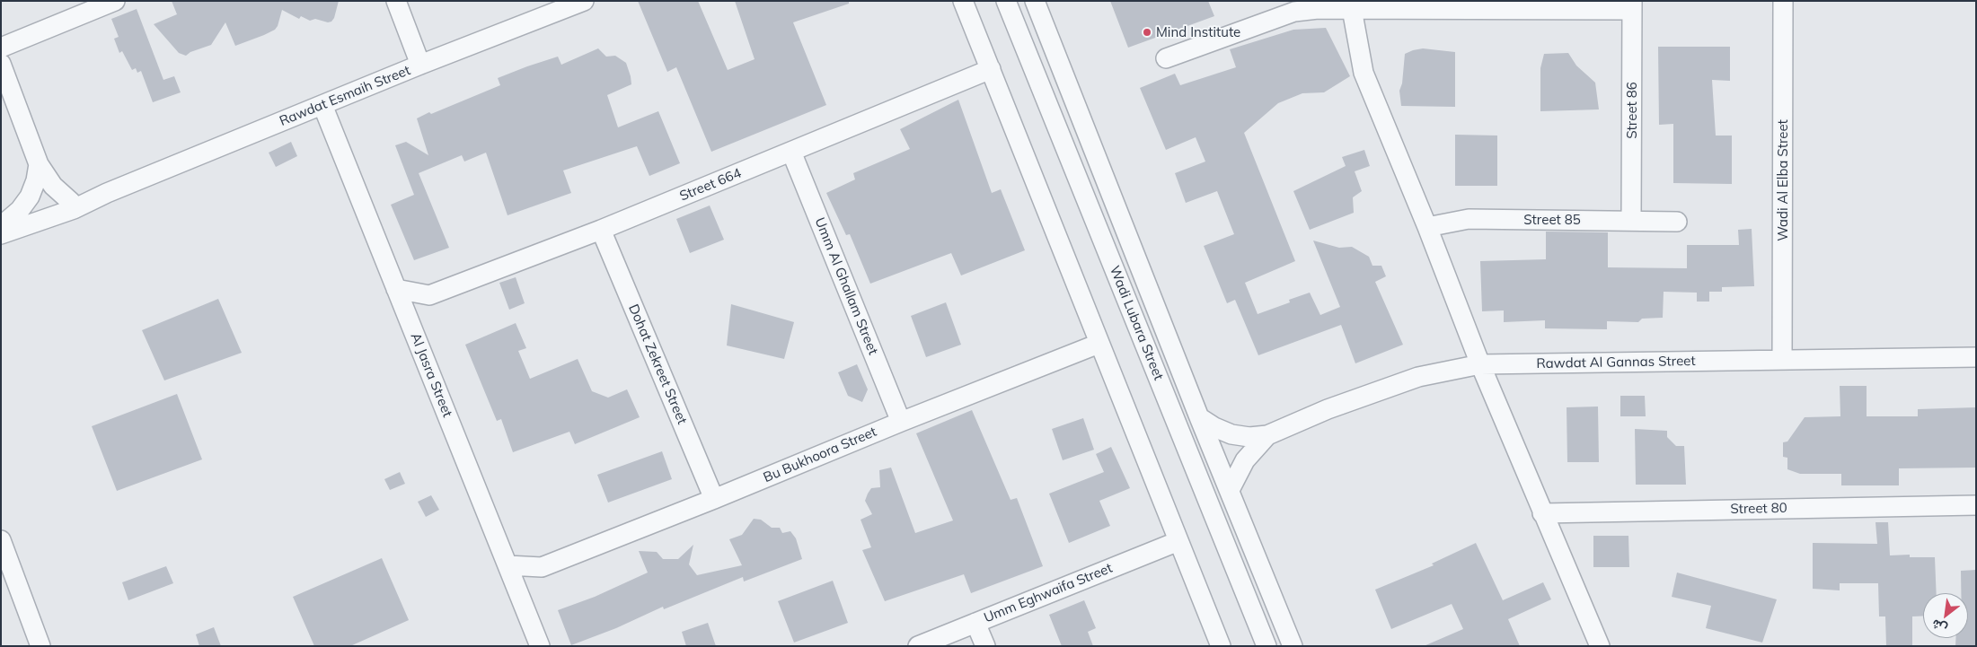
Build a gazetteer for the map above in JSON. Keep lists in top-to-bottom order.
{
  "streets": {
    "street": [
      "Rawdat Esmaih Street",
      "Street 86",
      "Wadi Al Elba Street",
      "Street 664",
      "Street 85",
      "Umm Al Ghallam Street",
      "Wadi Lubara Street",
      "Rawdat Al Gannas Street",
      "Dohat Zekreet Street",
      "Al Jasra Street",
      "Bu Bukhoora Street",
      "Street 80",
      "Umm Eghwaifa Street"
    ]
  },
  "crossings": [
    ["Rawdat Esmaih Street", "Al Jasra Street"],
    ["Street 86", "Street 85"],
    ["Wadi Al Elba Street", "Rawdat Al Gannas Street"],
    ["Street 664", "Umm Al Ghallam Street"],
    ["Street 664", "Dohat Zekreet Street"],
    ["Umm Al Ghallam Street", "Bu Bukhoora Street"],
    ["Wadi Lubara Street", "Rawdat Al Gannas Street"],
    ["Dohat Zekreet Street", "Bu Bukhoora Street"],
    ["Al Jasra Street", "Bu Bukhoora Street"]
  ],
  "places": ["Mind Institute"],
  "north": "bottom left"
}
